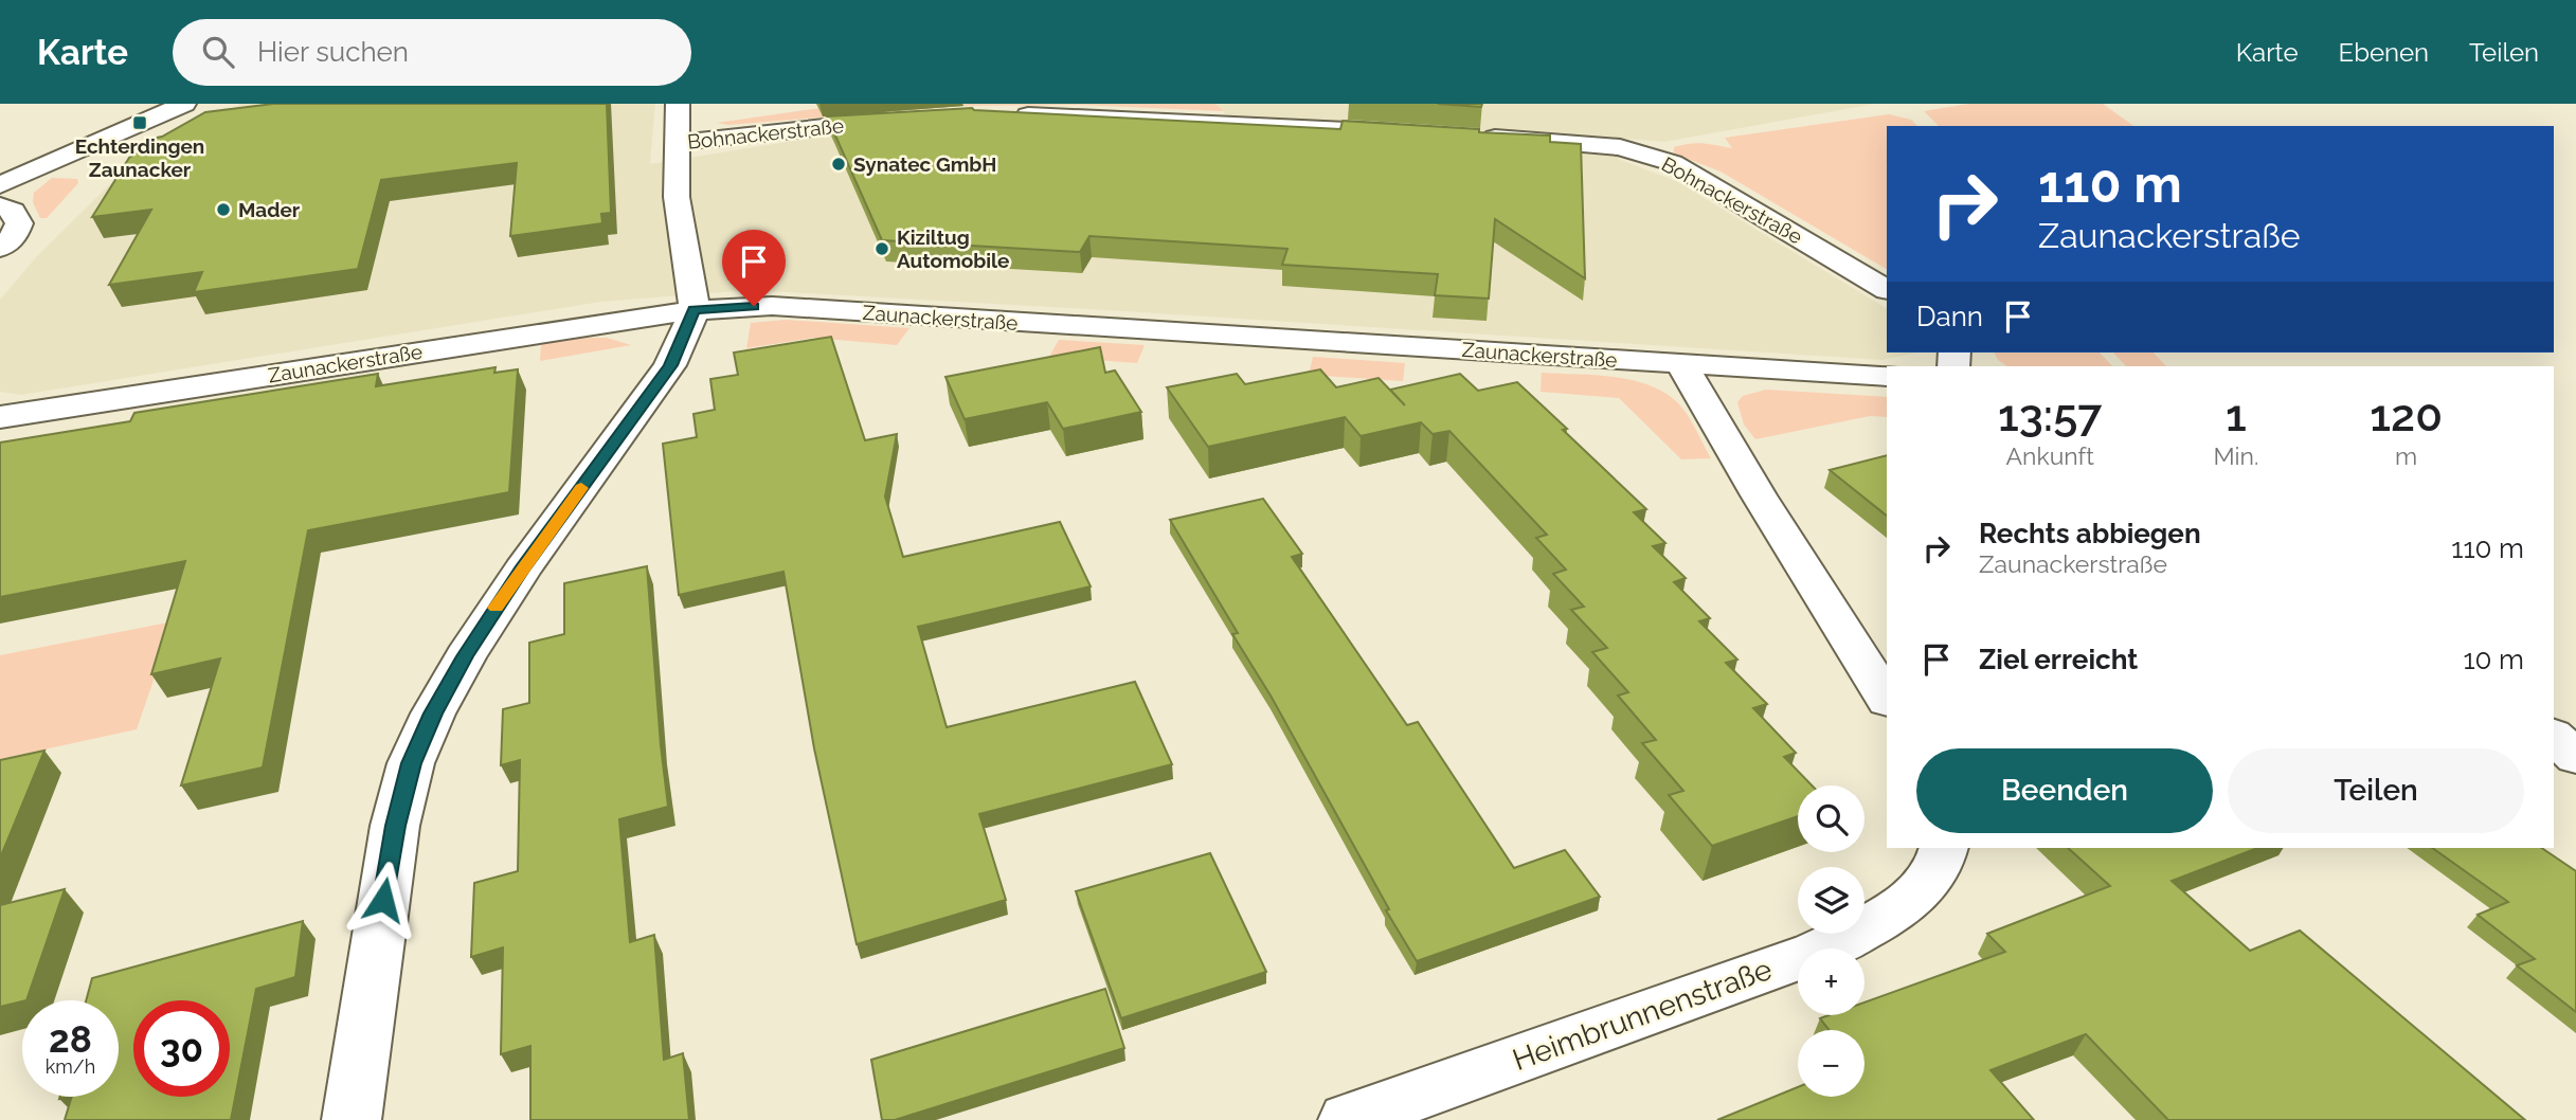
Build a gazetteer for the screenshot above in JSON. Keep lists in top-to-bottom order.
{
  "streets": {
    "street": ["Bohnackerstraße", "Zaunackerstraße", "Heimbrunnenstraße"]
  },
  "places": {
    "transit": ["Echterdingen Zaunacker"],
    "other": ["Synatec GmbH", "Mader", "Kiziltug Automobile"]
  },
  "page": {
    "header": "Karte",
    "search": "Hier suchen",
    "nav": ["Karte", "Ebenen", "Teilen"],
    "turn": ["110 m", "Zaunackerstraße"],
    "then": "Dann",
    "eta": [
      "13:57",
      "Ankunft",
      "1",
      "Min.",
      "120",
      "m"
    ],
    "list": [
      {
        "name": "Rechts abbiegen",
        "note": "Zaunackerstraße",
        "value": "110 m"
      },
      {
        "name": "Ziel erreicht",
        "value": "10 m"
      }
    ],
    "buttons": ["Beenden", "Teilen"],
    "map_buttons": ["+", "−"],
    "speed": "28 km/h",
    "limit": "30"
  }
}
